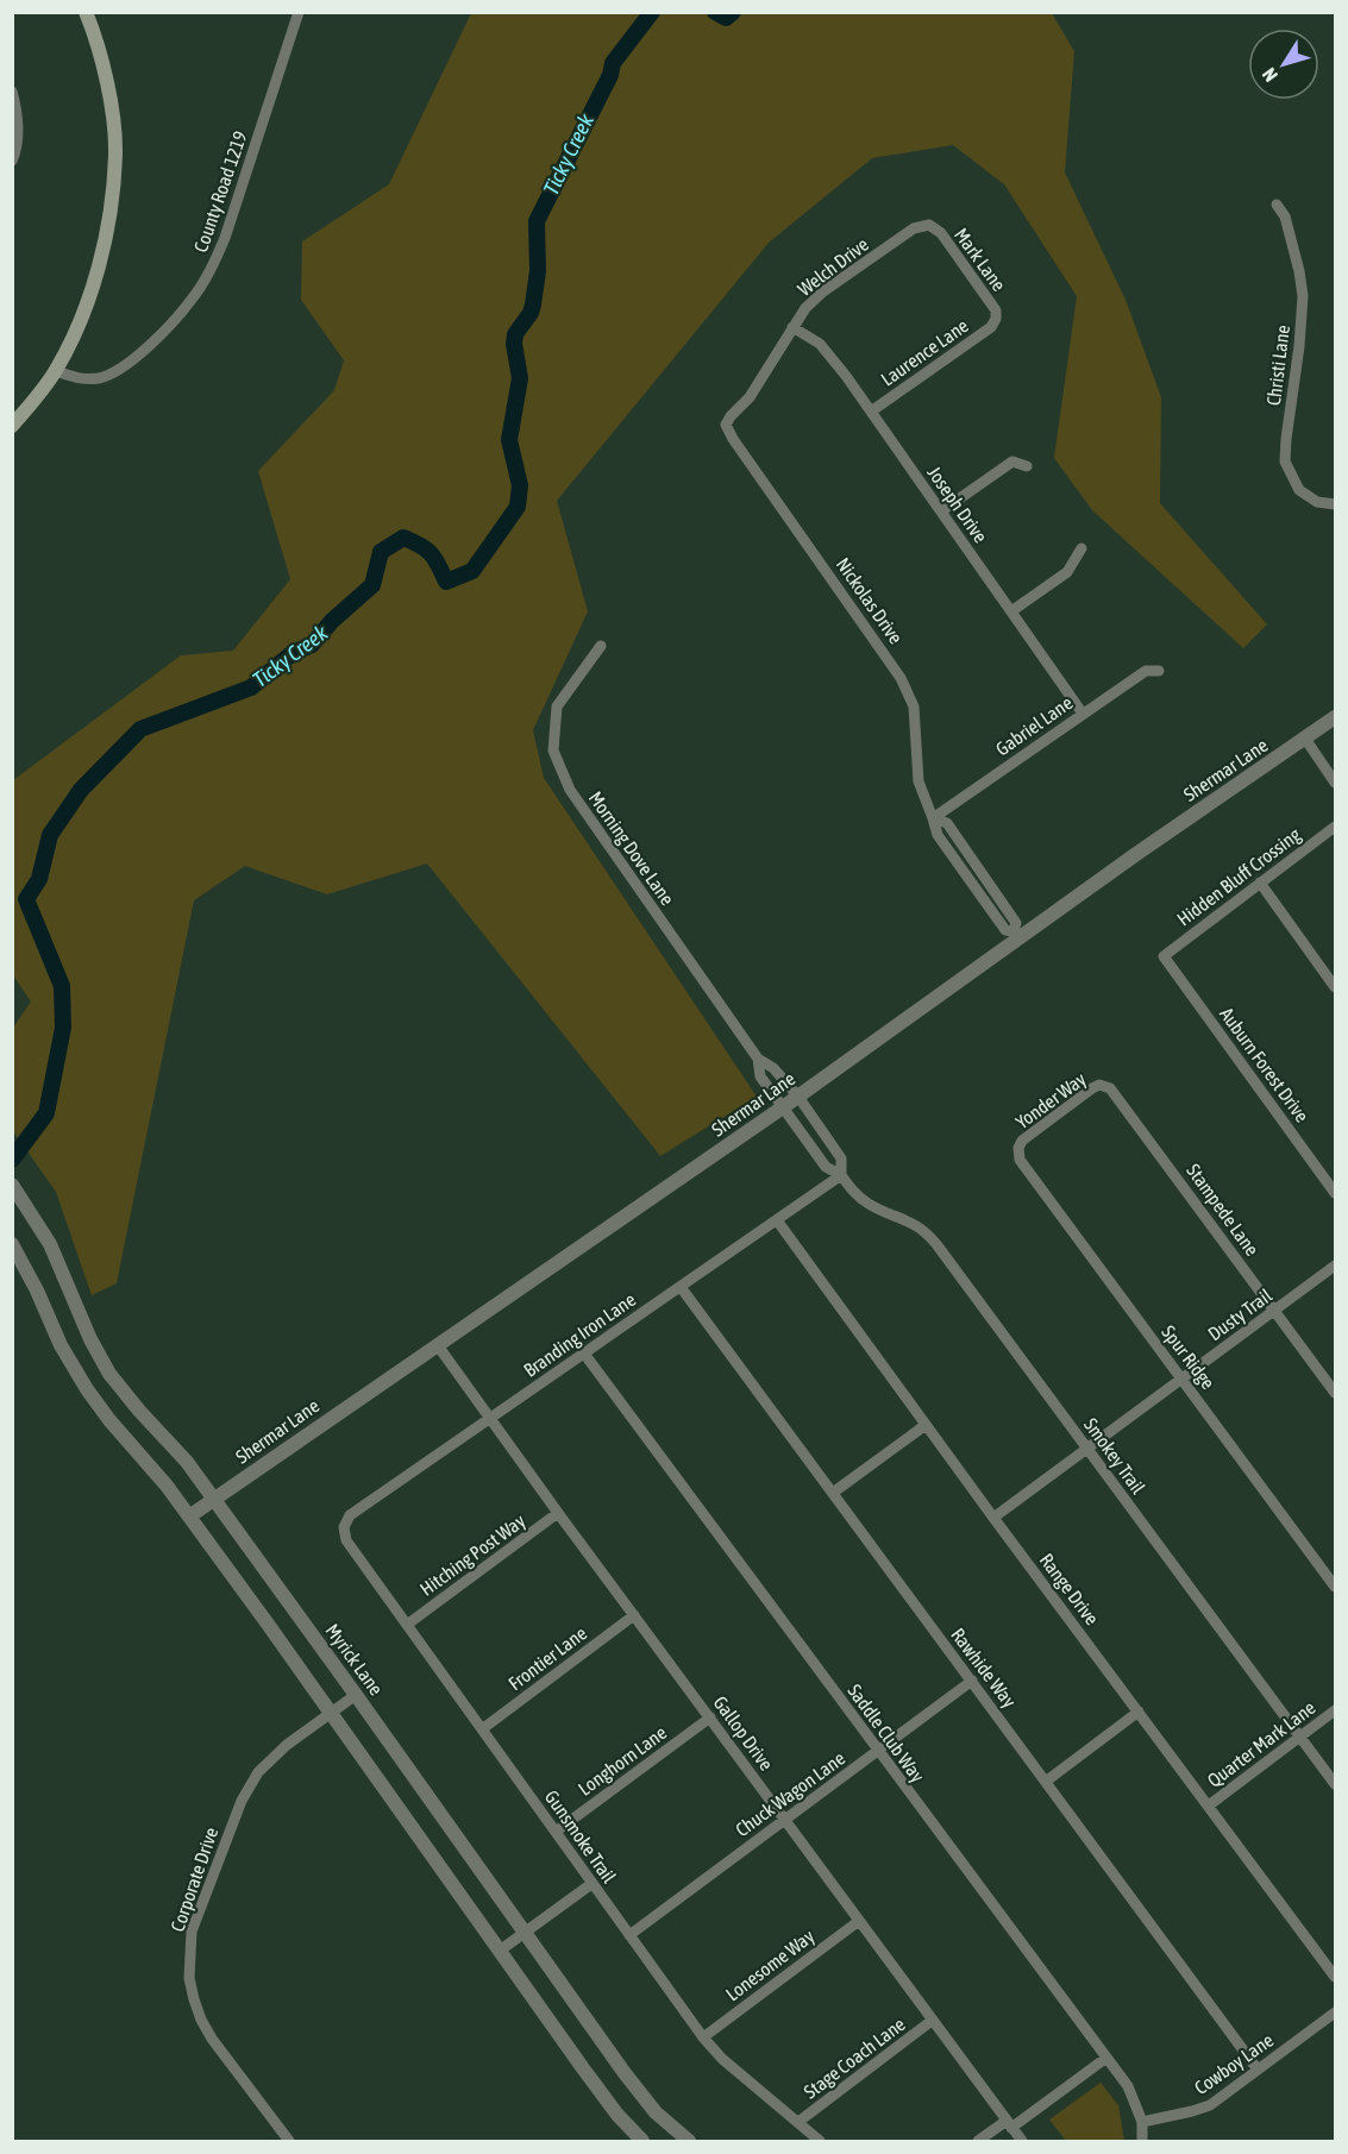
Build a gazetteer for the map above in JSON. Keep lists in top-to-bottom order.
{
  "streets": {
    "street": [
      "County Road 1219",
      "Mark Lane",
      "Welch Drive",
      "Laurence Lane",
      "Christi Lane",
      "Joseph Drive",
      "Nickolas Drive",
      "Gabriel Lane",
      "Shermar Lane",
      "Morning Dove Lane",
      "Hidden Bluff Crossing",
      "Auburn Forest Drive",
      "Yonder Way",
      "Stampede Lane",
      "Dusty Trail",
      "Branding Iron Lane",
      "Spur Ridge",
      "Smokey Trail",
      "Hitching Post Way",
      "Range Drive",
      "Frontier Lane",
      "Myrick Lane",
      "Rawhide Way",
      "Gallop Drive",
      "Saddle Club Way",
      "Quarter Mark Lane",
      "Longhorn Lane",
      "Chuck Wagon Lane",
      "Gunsmoke Trail",
      "Corporate Drive",
      "Lonesome Way",
      "Stage Coach Lane",
      "Cowboy Lane"
    ]
  },
  "crossings": [
    ["Mark Lane", "Welch Drive"],
    ["Mark Lane", "Laurence Lane"],
    ["Welch Drive", "Joseph Drive"],
    ["Welch Drive", "Nickolas Drive"],
    ["Laurence Lane", "Joseph Drive"],
    ["Joseph Drive", "Gabriel Lane"],
    ["Nickolas Drive", "Gabriel Lane"],
    ["Nickolas Drive", "Shermar Lane"],
    ["Shermar Lane", "Morning Dove Lane"],
    ["Shermar Lane", "Smokey Trail"],
    ["Shermar Lane", "Myrick Lane"],
    ["Shermar Lane", "Gallop Drive"],
    ["Morning Dove Lane", "Smokey Trail"],
    ["Hidden Bluff Crossing", "Auburn Forest Drive"],
    ["Yonder Way", "Stampede Lane"],
    ["Yonder Way", "Spur Ridge"],
    ["Stampede Lane", "Dusty Trail"],
    ["Dusty Trail", "Spur Ridge"],
    ["Dusty Trail", "Smokey Trail"],
    ["Dusty Trail", "Range Drive"],
    ["Branding Iron Lane", "Smokey Trail"],
    ["Branding Iron Lane", "Range Drive"],
    ["Branding Iron Lane", "Rawhide Way"],
    ["Branding Iron Lane", "Gallop Drive"],
    ["Branding Iron Lane", "Saddle Club Way"],
    ["Branding Iron Lane", "Gunsmoke Trail"],
    ["Smokey Trail", "Quarter Mark Lane"],
    ["Hitching Post Way", "Gallop Drive"],
    ["Hitching Post Way", "Gunsmoke Trail"],
    ["Range Drive", "Quarter Mark Lane"],
    ["Frontier Lane", "Gallop Drive"],
    ["Frontier Lane", "Gunsmoke Trail"],
    ["Myrick Lane", "Corporate Drive"],
    ["Rawhide Way", "Chuck Wagon Lane"],
    ["Rawhide Way", "Cowboy Lane"],
    ["Gallop Drive", "Longhorn Lane"],
    ["Gallop Drive", "Chuck Wagon Lane"],
    ["Gallop Drive", "Lonesome Way"],
    ["Gallop Drive", "Stage Coach Lane"],
    ["Saddle Club Way", "Chuck Wagon Lane"],
    ["Saddle Club Way", "Cowboy Lane"],
    ["Longhorn Lane", "Gunsmoke Trail"],
    ["Chuck Wagon Lane", "Gunsmoke Trail"],
    ["Gunsmoke Trail", "Lonesome Way"],
    ["Gunsmoke Trail", "Stage Coach Lane"]
  ],
  "water": ["Ticky Creek"],
  "north": "bottom left"
}
